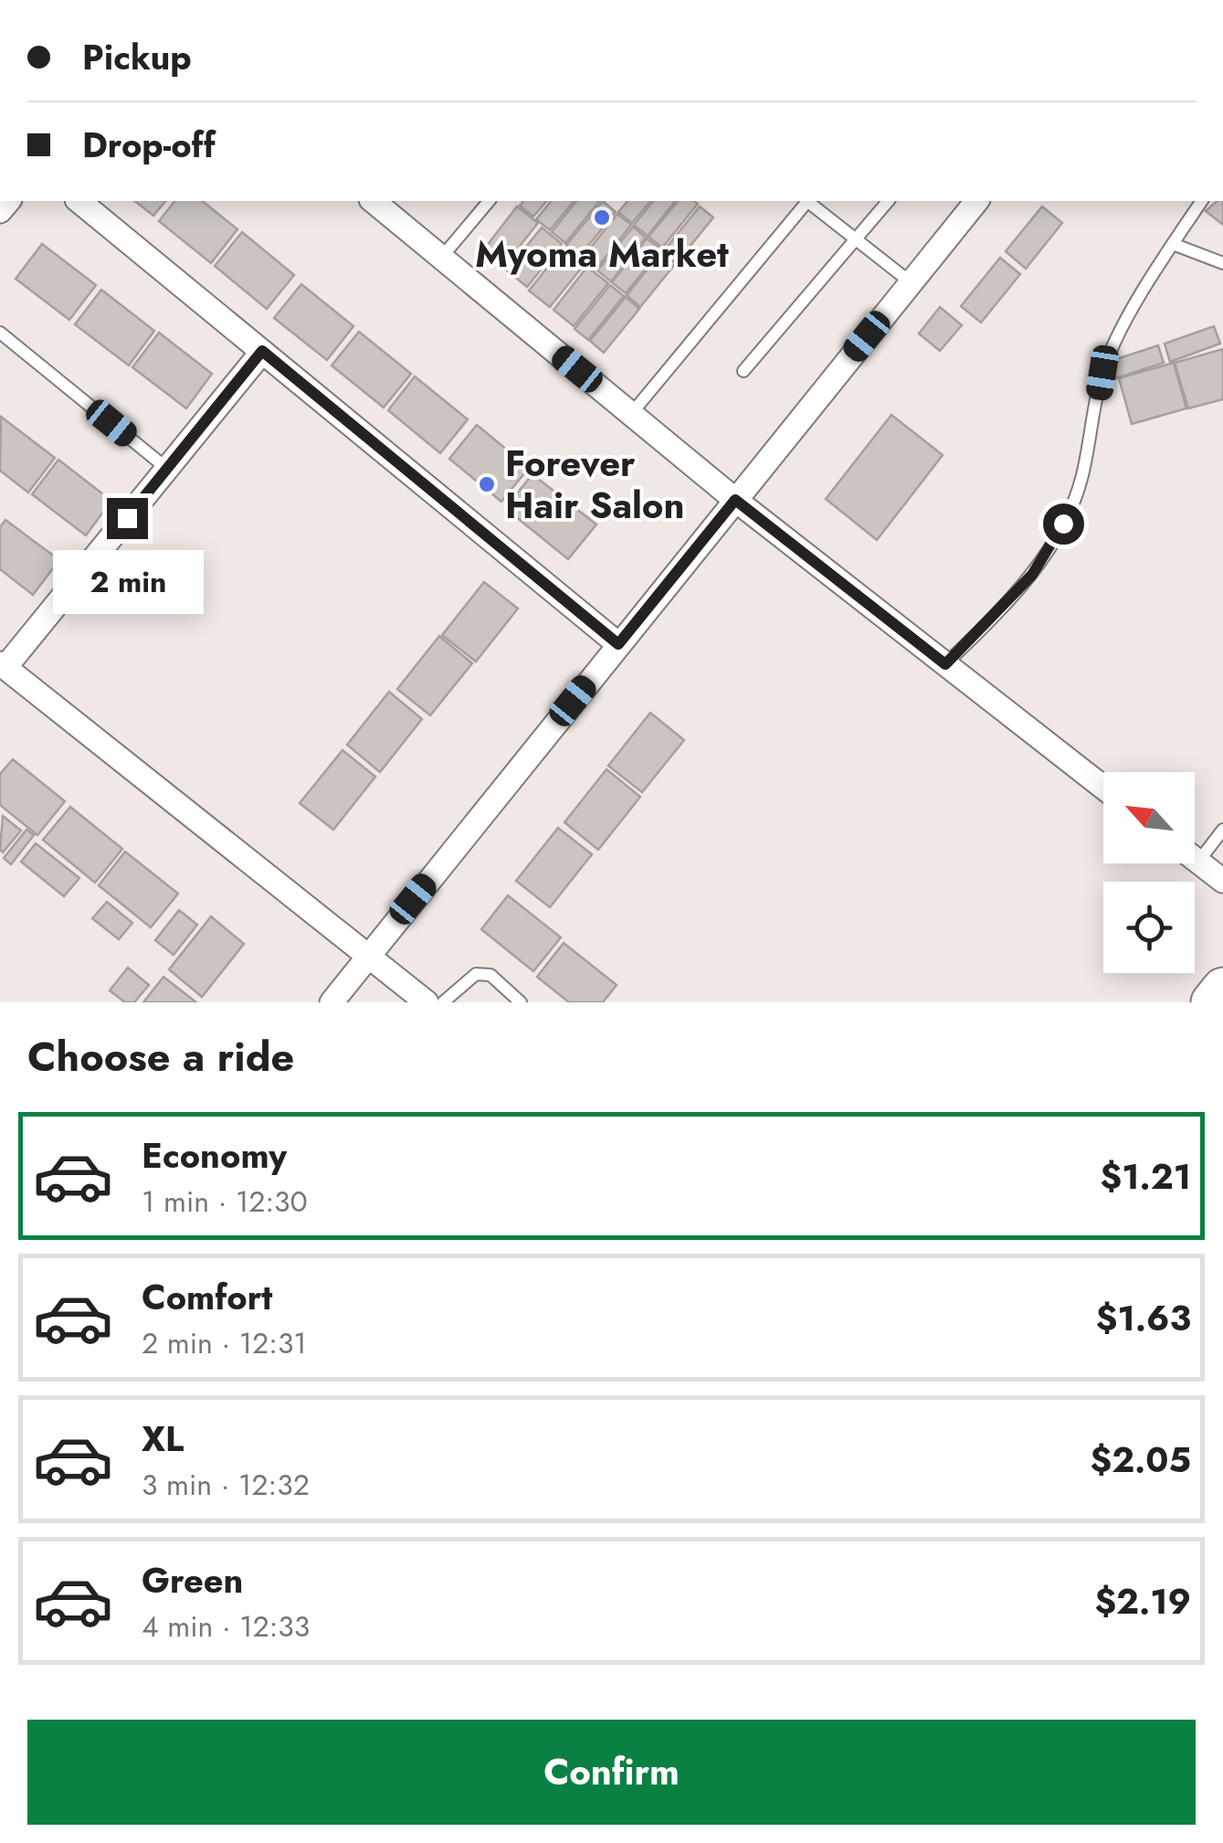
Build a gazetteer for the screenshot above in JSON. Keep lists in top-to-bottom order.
{
  "places": ["Myoma Market", "Forever Hair Salon"],
  "north": "top left",
  "page": {
    "banner": ["Pickup", "Drop-off"],
    "bubble": "2 min",
    "heading": "Choose a ride",
    "list": [
      {
        "name": "Economy",
        "note": "1 min · 12:30",
        "value": "$1.21"
      },
      {
        "name": "Comfort",
        "note": "2 min · 12:31",
        "value": "$1.63"
      },
      {
        "name": "XL",
        "note": "3 min · 12:32",
        "value": "$2.05"
      },
      {
        "name": "Green",
        "note": "4 min · 12:33",
        "value": "$2.19"
      }
    ],
    "buttons": "Confirm"
  }
}
